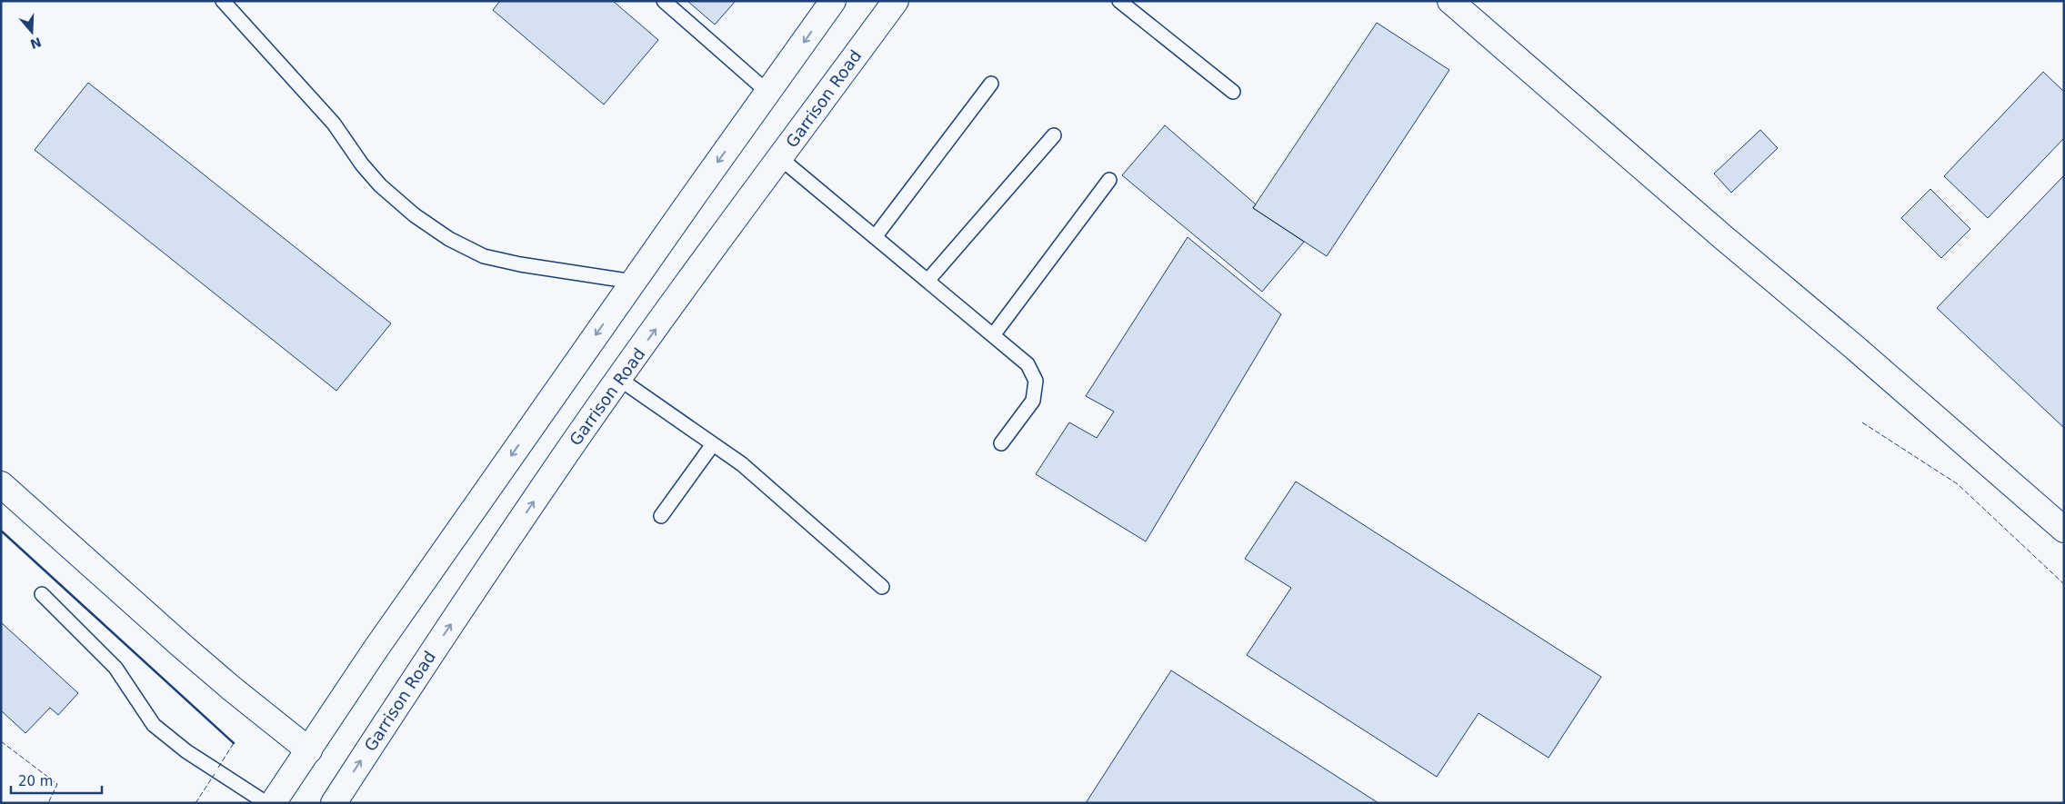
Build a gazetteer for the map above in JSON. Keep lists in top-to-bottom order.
{
  "streets": {
    "main road": ["Garrison Road"]
  },
  "scale_bar": "20 m",
  "north": "bottom"
}
